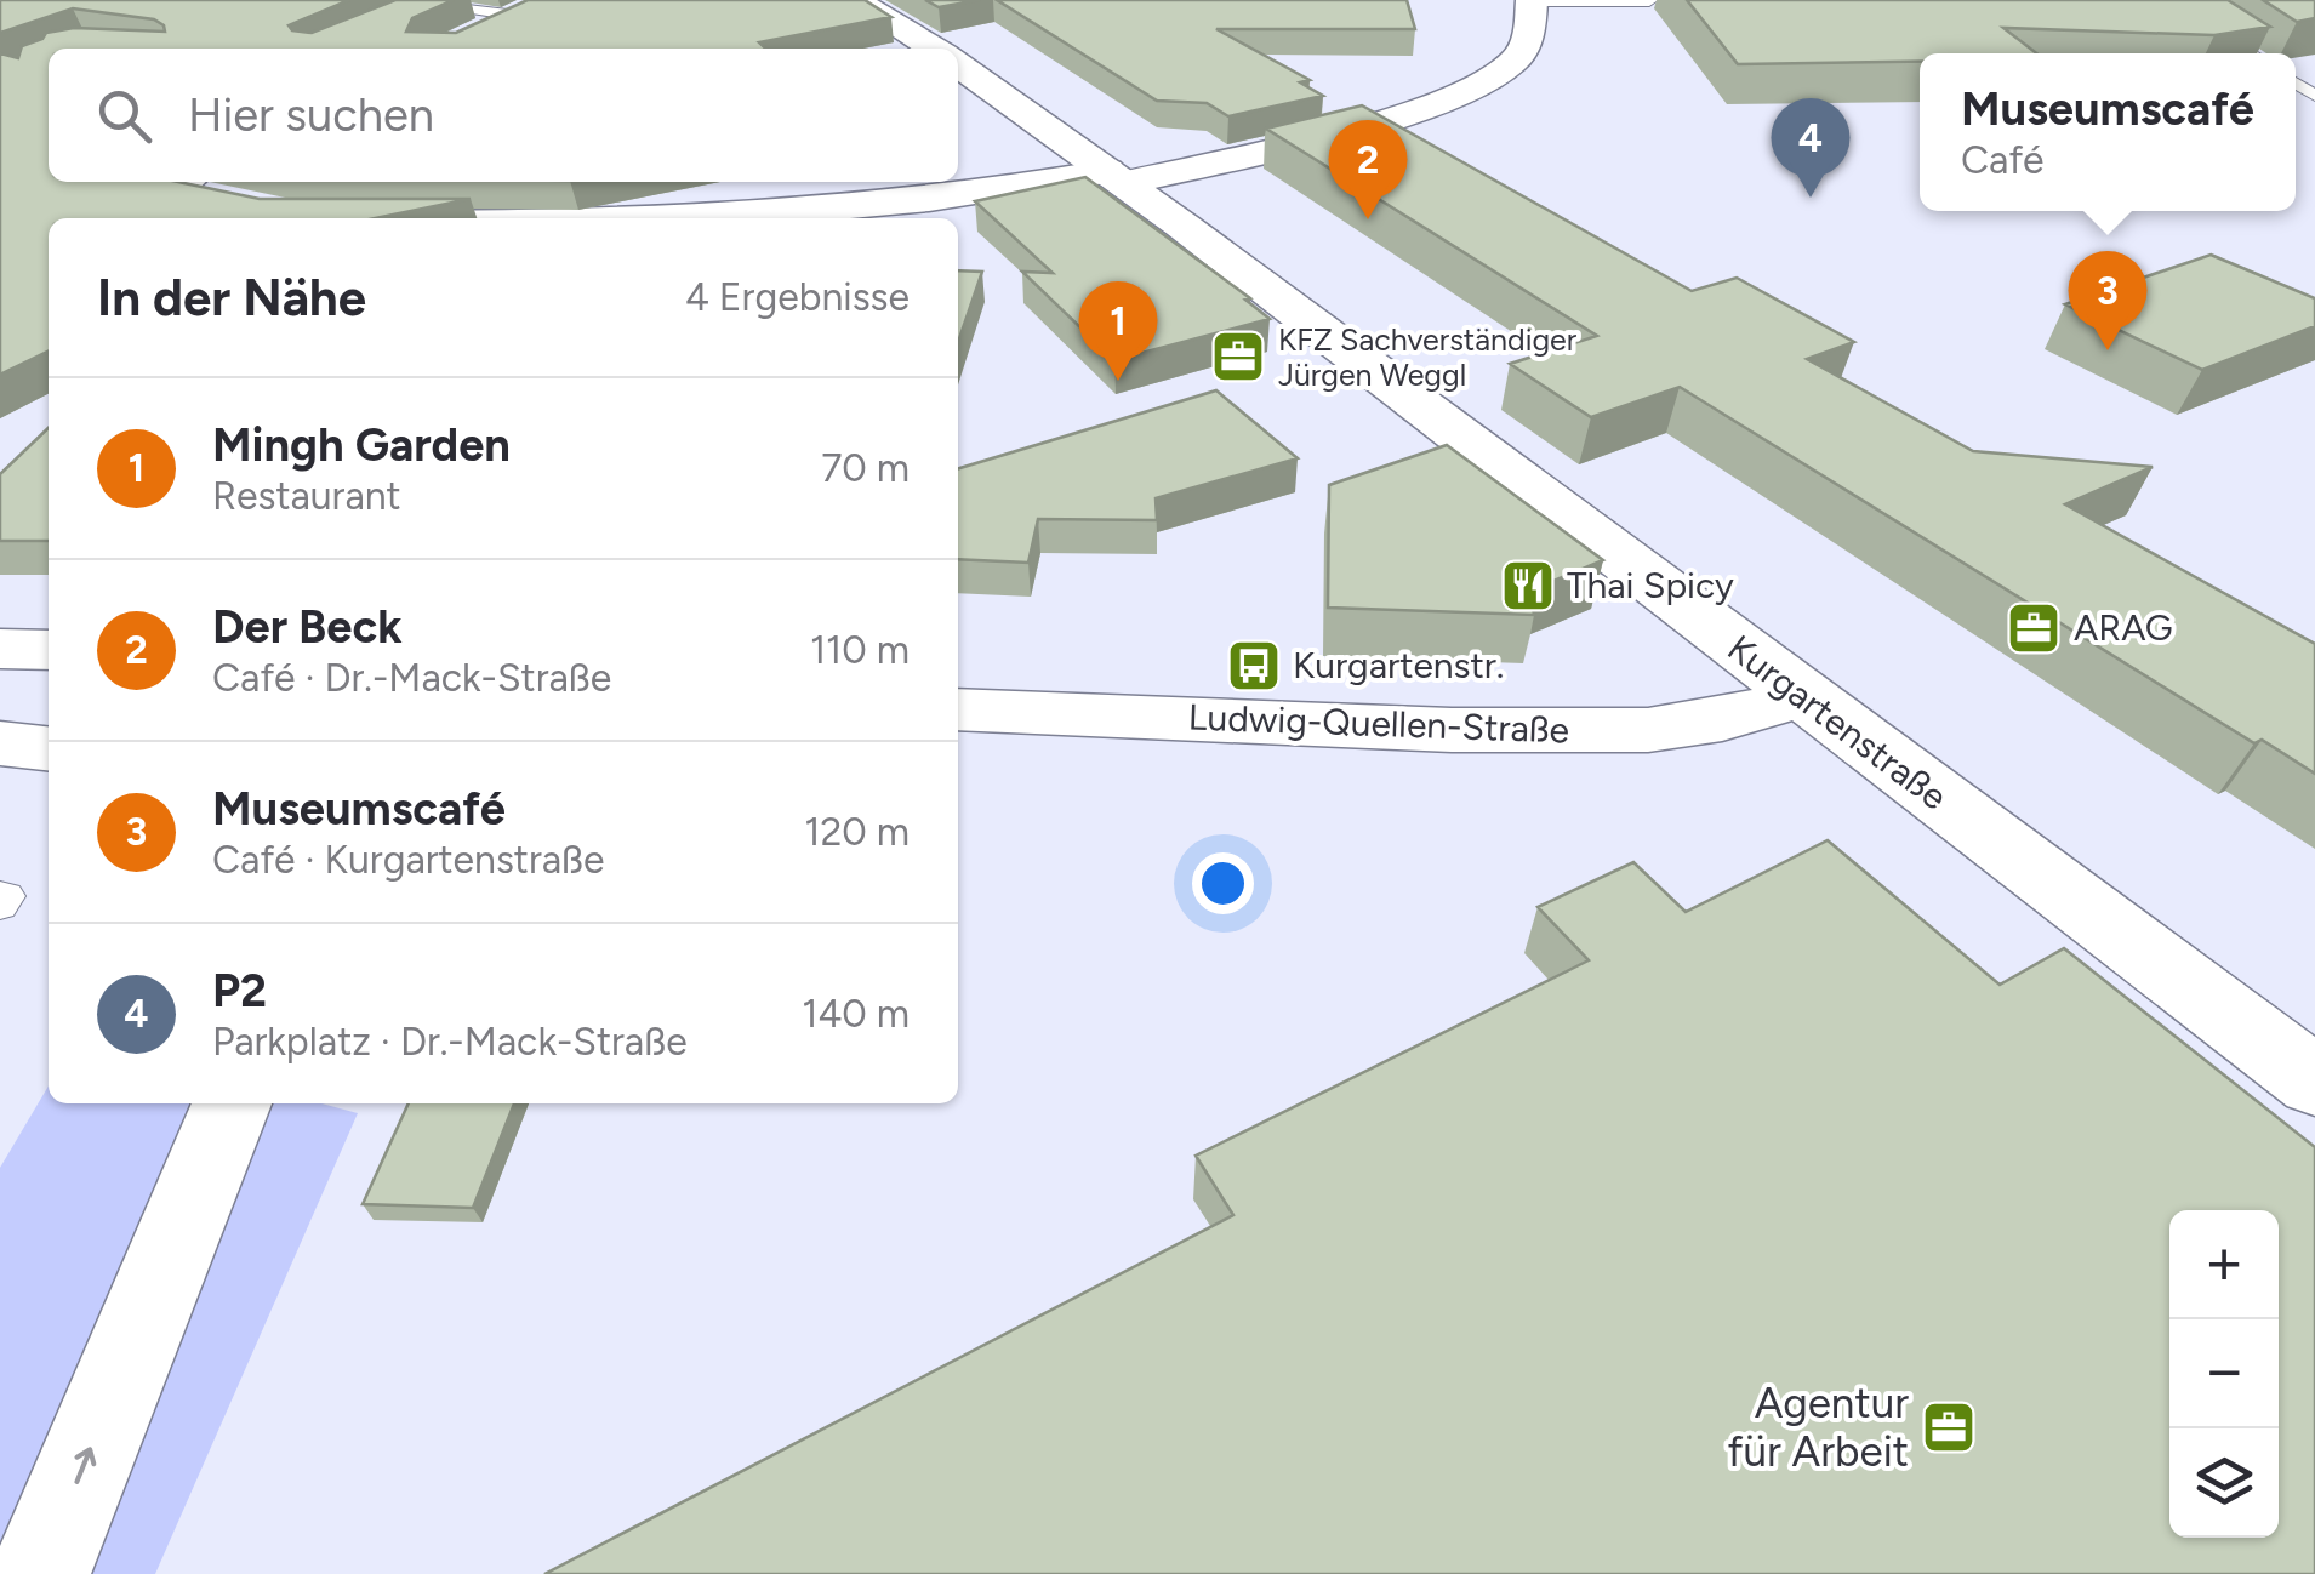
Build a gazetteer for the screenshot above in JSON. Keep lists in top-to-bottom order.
{
  "streets": {
    "main road": ["Kurgartenstraße", "Ludwig-Quellen-Straße"]
  },
  "crossings": [
    ["Kurgartenstraße", "Ludwig-Quellen-Straße"]
  ],
  "places": {
    "office": ["KFZ Sachverständiger Jürgen Weggl", "ARAG", "Agentur für Arbeit"],
    "restaurant": ["Thai Spicy"],
    "bus stop": ["Kurgartenstr."]
  },
  "page": {
    "search": "Hier suchen",
    "popup": ["Museumscafé", "Café"],
    "pins": [
      "4",
      "2",
      "3",
      "1"
    ],
    "heading": ["In der Nähe", "4 Ergebnisse"],
    "list": [
      {
        "mark": "1",
        "name": "Mingh Garden",
        "note": "Restaurant",
        "value": "70 m"
      },
      {
        "mark": "2",
        "name": "Der Beck",
        "note": "Café · Dr.-Mack-Straße",
        "value": "110 m"
      },
      {
        "mark": "3",
        "name": "Museumscafé",
        "note": "Café · Kurgartenstraße",
        "value": "120 m"
      },
      {
        "mark": "4",
        "name": "P2",
        "note": "Parkplatz · Dr.-Mack-Straße",
        "value": "140 m"
      }
    ],
    "map_buttons": ["+", "−"]
  }
}
